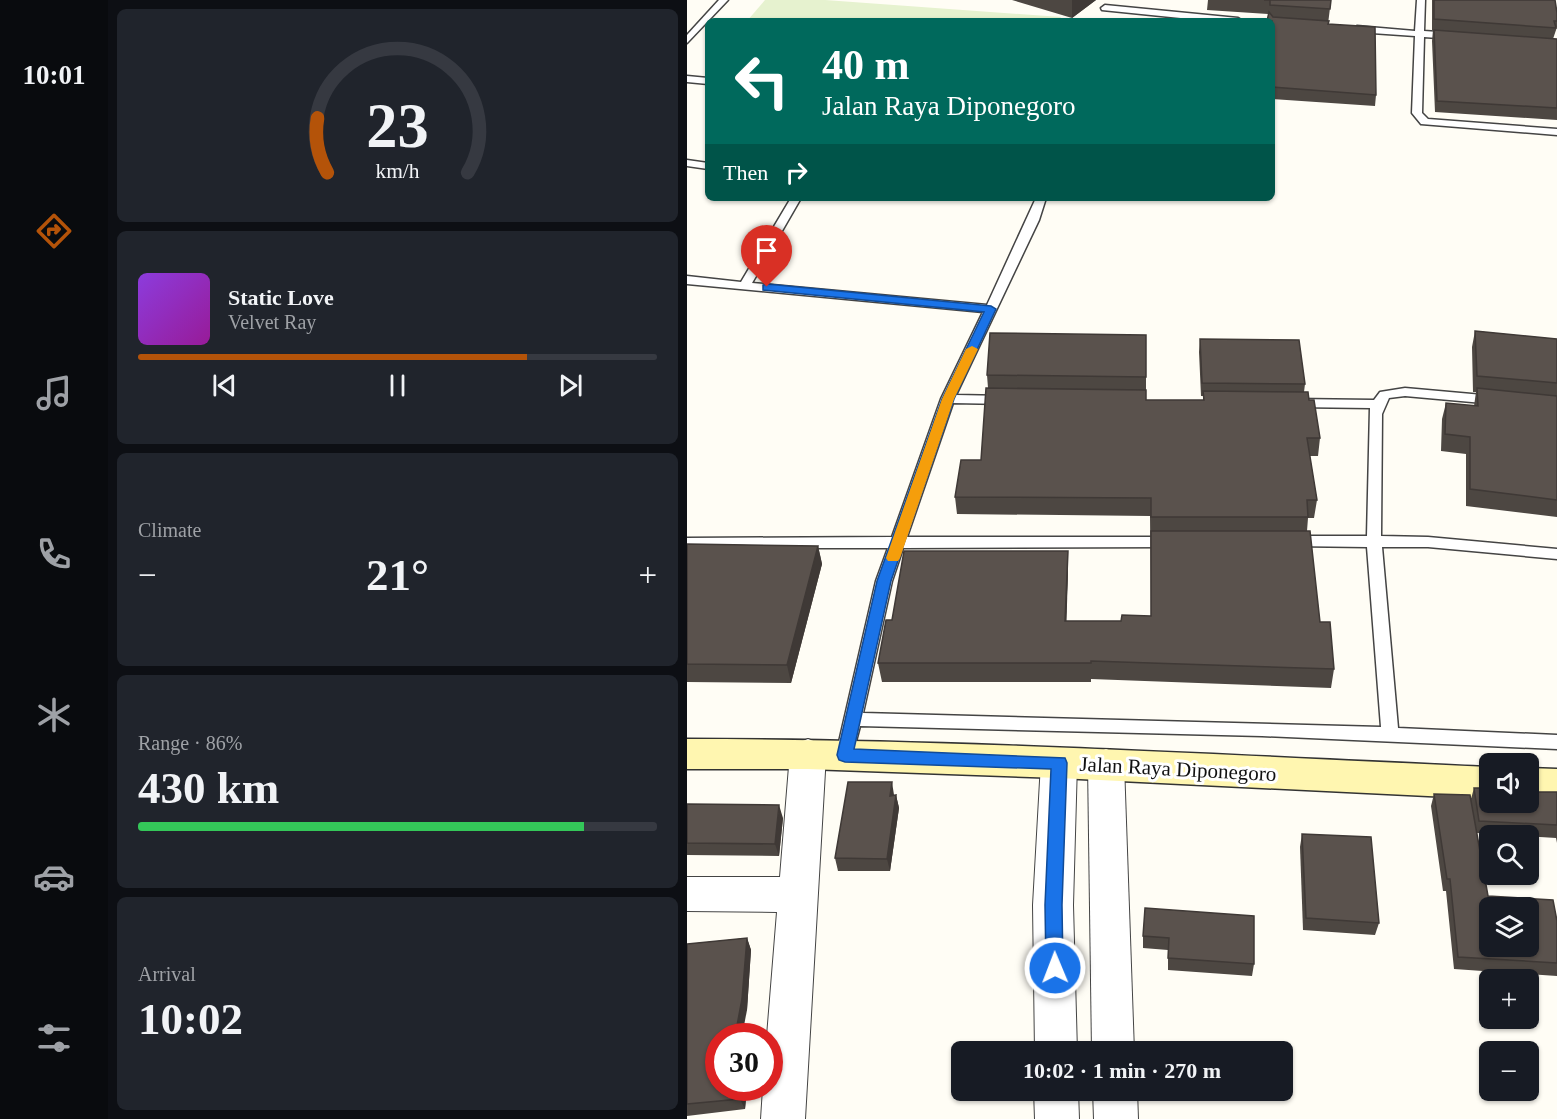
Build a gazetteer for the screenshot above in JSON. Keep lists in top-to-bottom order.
{
  "streets": {
    "street": ["Jalan Raya Diponegoro"]
  },
  "page": {
    "tabs": "10:01",
    "turn": ["40 m", "Jalan Raya Diponegoro"],
    "then": "Then",
    "song": ["Static Love", "Velvet Ray"],
    "tile": [
      "Climate",
      ["Range · 86%", "430 km"],
      ["Arrival", "10:02"]
    ],
    "heat": ["−", "21°", "+"],
    "map_buttons": ["+", "−"],
    "limit": "30",
    "trip": "10:02 · 1 min · 270 m",
    "gauge": ["23", "km/h"]
  }
}
